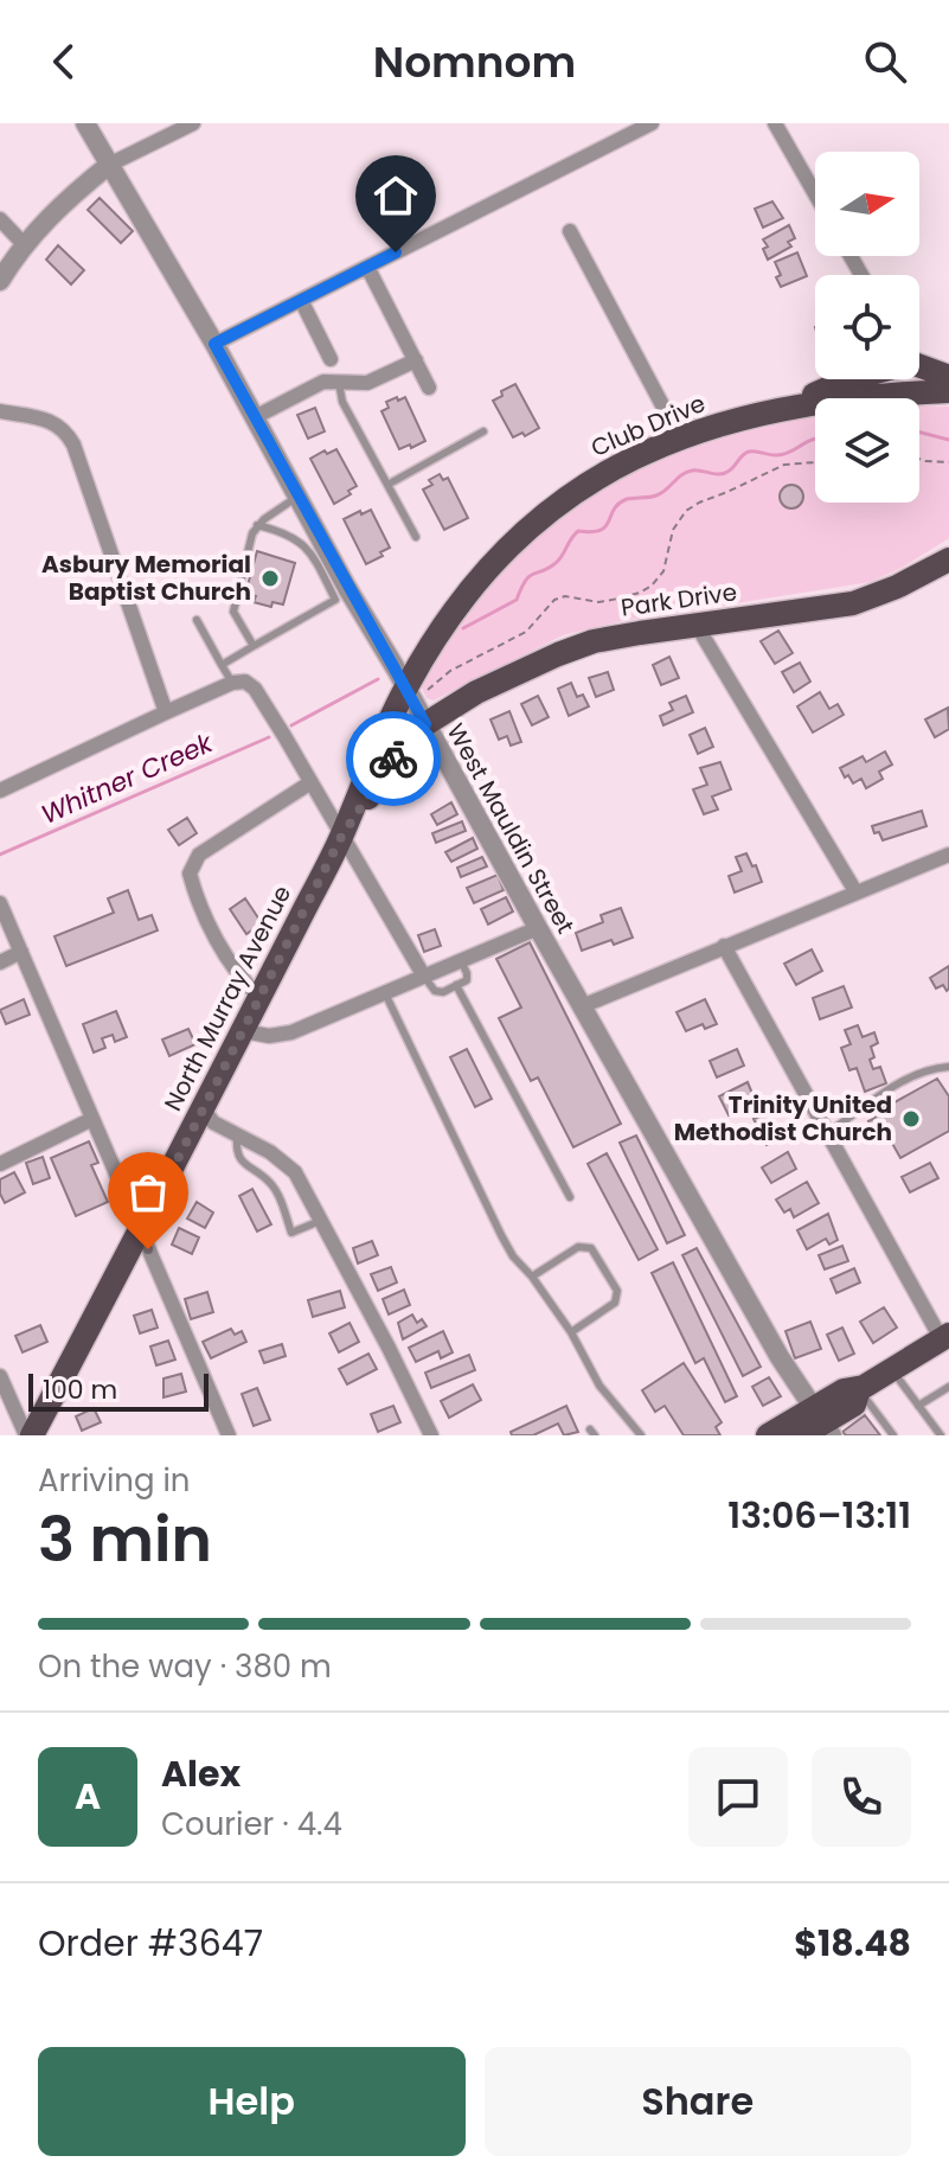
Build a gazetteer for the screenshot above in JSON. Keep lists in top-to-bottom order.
{
  "streets": {
    "main road": ["Club Drive", "Park Drive", "North Murray Avenue"],
    "street": ["West Mauldin Street"]
  },
  "crossings": [
    ["Club Drive", "Park Drive"],
    ["Club Drive", "West Mauldin Street"],
    ["Club Drive", "North Murray Avenue"],
    ["Park Drive", "West Mauldin Street"],
    ["Park Drive", "North Murray Avenue"],
    ["West Mauldin Street", "North Murray Avenue"]
  ],
  "water": ["Whitner Creek"],
  "places": ["Asbury Memorial Baptist Church", "Trinity United Methodist Church"],
  "scale_bar": "100 m",
  "north": "right",
  "page": {
    "header": "Nomnom",
    "scale": "100 m",
    "heading": ["3 min", "Arriving in", "13:06–13:11"],
    "panel": [
      "Alex",
      "Courier · 4.4",
      "Order #3647",
      "$18.48"
    ],
    "bar": "On the way · 380 m",
    "round": "A",
    "buttons": ["Help", "Share"]
  }
}
